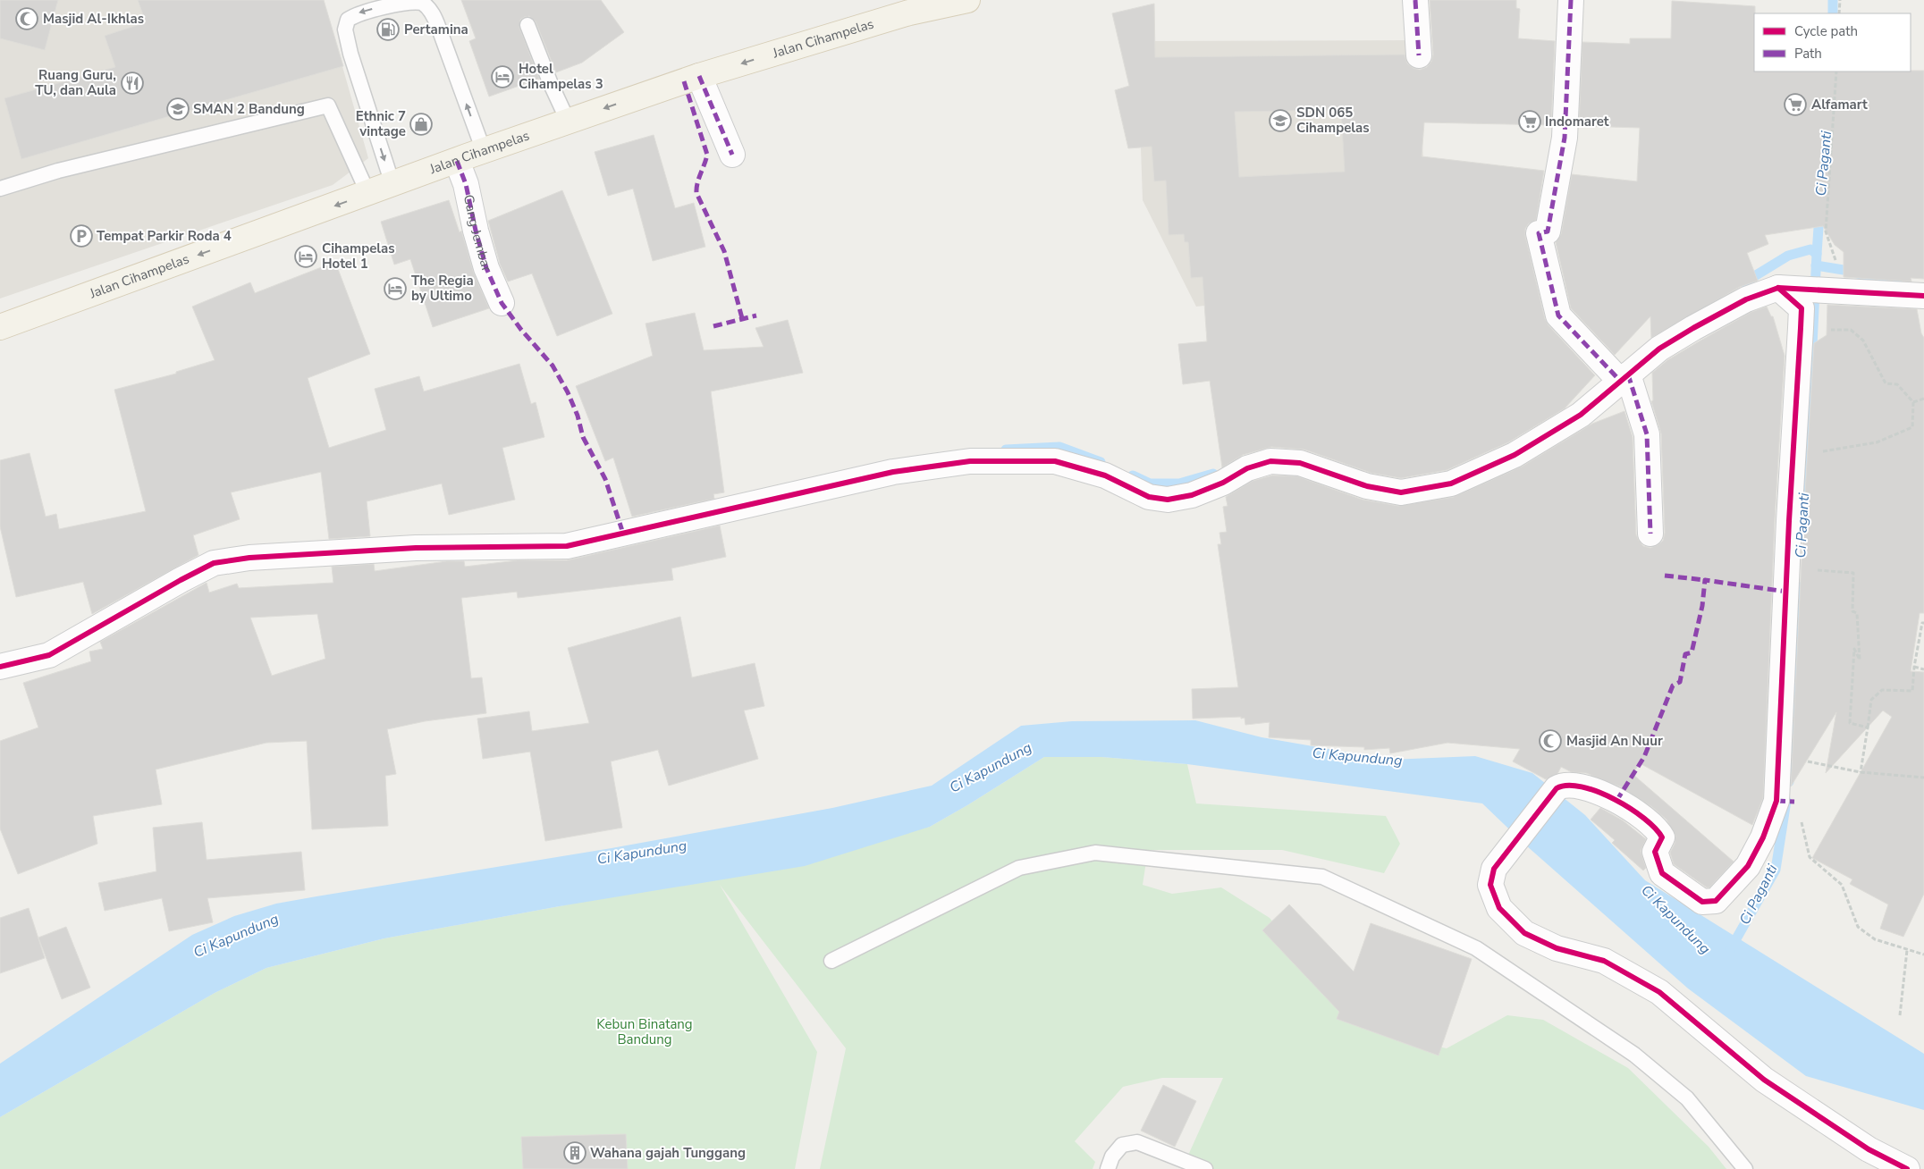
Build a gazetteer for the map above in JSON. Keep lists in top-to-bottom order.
{
  "streets": {
    "main road": ["Jalan Cihampelas"],
    "street": ["Gang Jembar"]
  },
  "crossings": [
    ["Jalan Cihampelas", "Gang Jembar"]
  ],
  "one_way": ["Jalan Cihampelas"],
  "water": ["Ci Paganti", "Ci Kapundung"],
  "parks": ["Kebun Binatang Bandung"],
  "places": {
    "mosque": ["Masjid Al-Ikhlas", "Masjid An Nuur"],
    "fuel station": ["Pertamina"],
    "hotel": ["Hotel Cihampelas 3", "Cihampelas Hotel 1", "The Regia by Ultimo"],
    "restaurant": ["Ruang Guru, TU, dan Aula"],
    "supermarket": ["Alfamart", "Indomaret"],
    "school or university": ["SMAN 2 Bandung", "SDN 065 Cihampelas"],
    "shop": ["Ethnic 7 vintage"],
    "parking": ["Tempat Parkir Roda 4"],
    "building": ["Wahana gajah Tunggang"]
  },
  "legend": ["Cycle path", "Path"]
}
